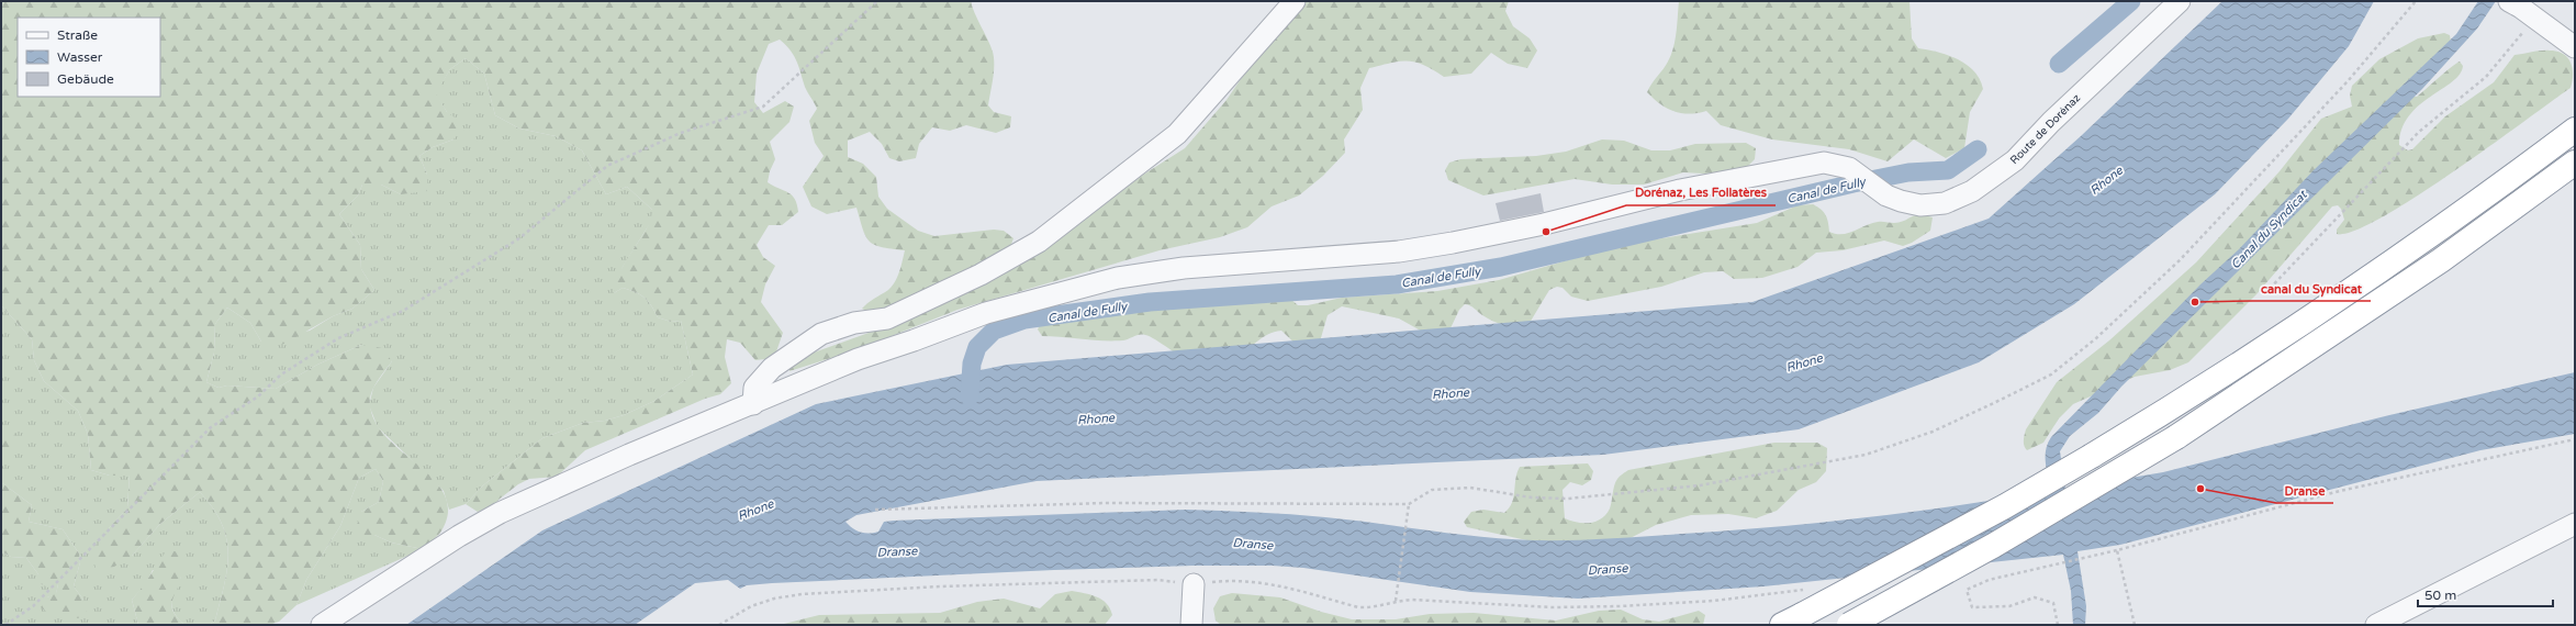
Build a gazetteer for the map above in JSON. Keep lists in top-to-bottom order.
{
  "streets": {
    "street": ["Route de Dorénaz"]
  },
  "water": [
    "Rhone",
    "Canal de Fully",
    "Canal du Syndicat",
    "Dranse"
  ],
  "places": ["Dorénaz, Les Follatères", "canal du Syndicat", "Dranse"],
  "legend": ["Straße", "Wasser", "Gebäude"],
  "scale_bar": "50 m"
}
